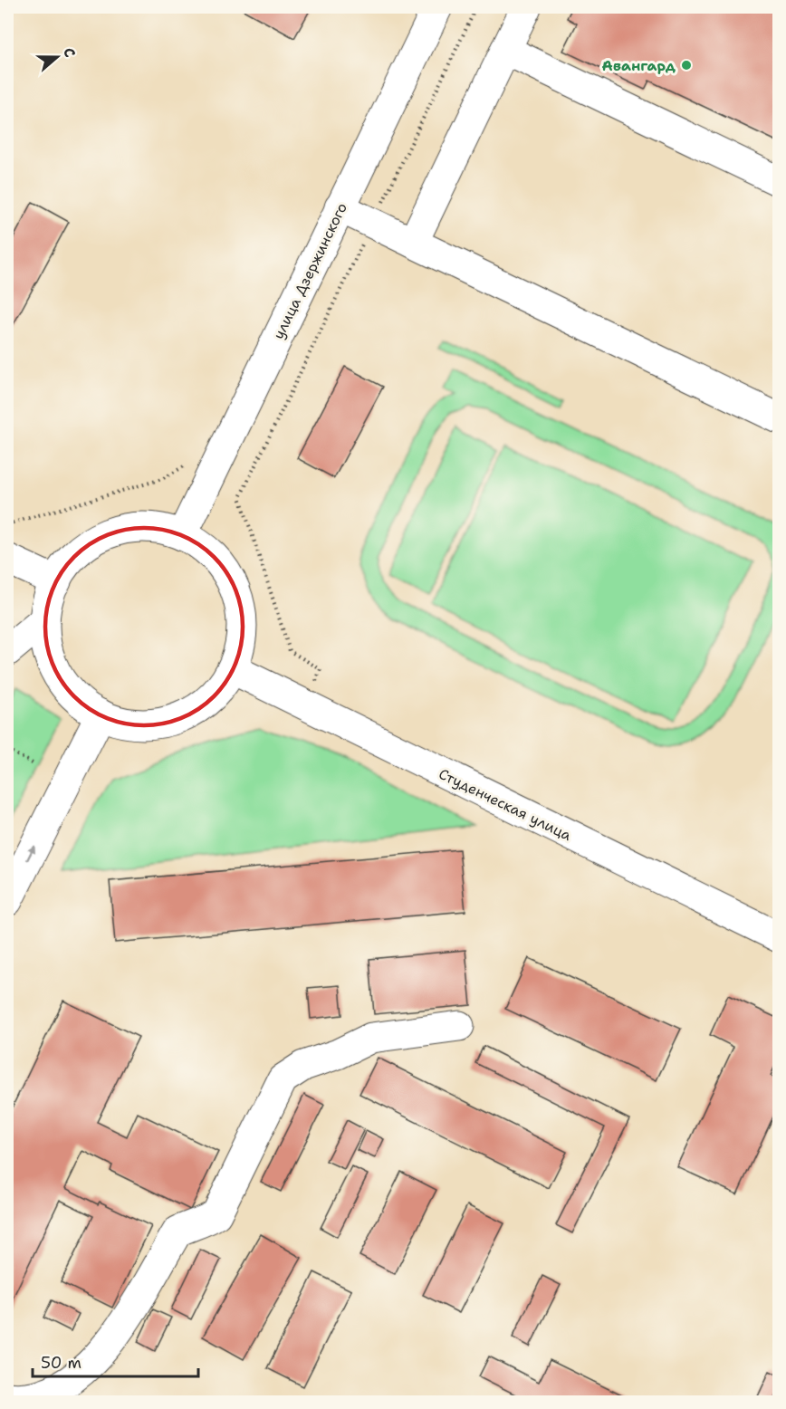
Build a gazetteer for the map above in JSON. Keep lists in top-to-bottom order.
{
  "streets": {
    "street": ["улица Дзержинского", "Студенческая улица"]
  },
  "places": ["Авангард"],
  "scale_bar": "50 m",
  "north": "right"
}
